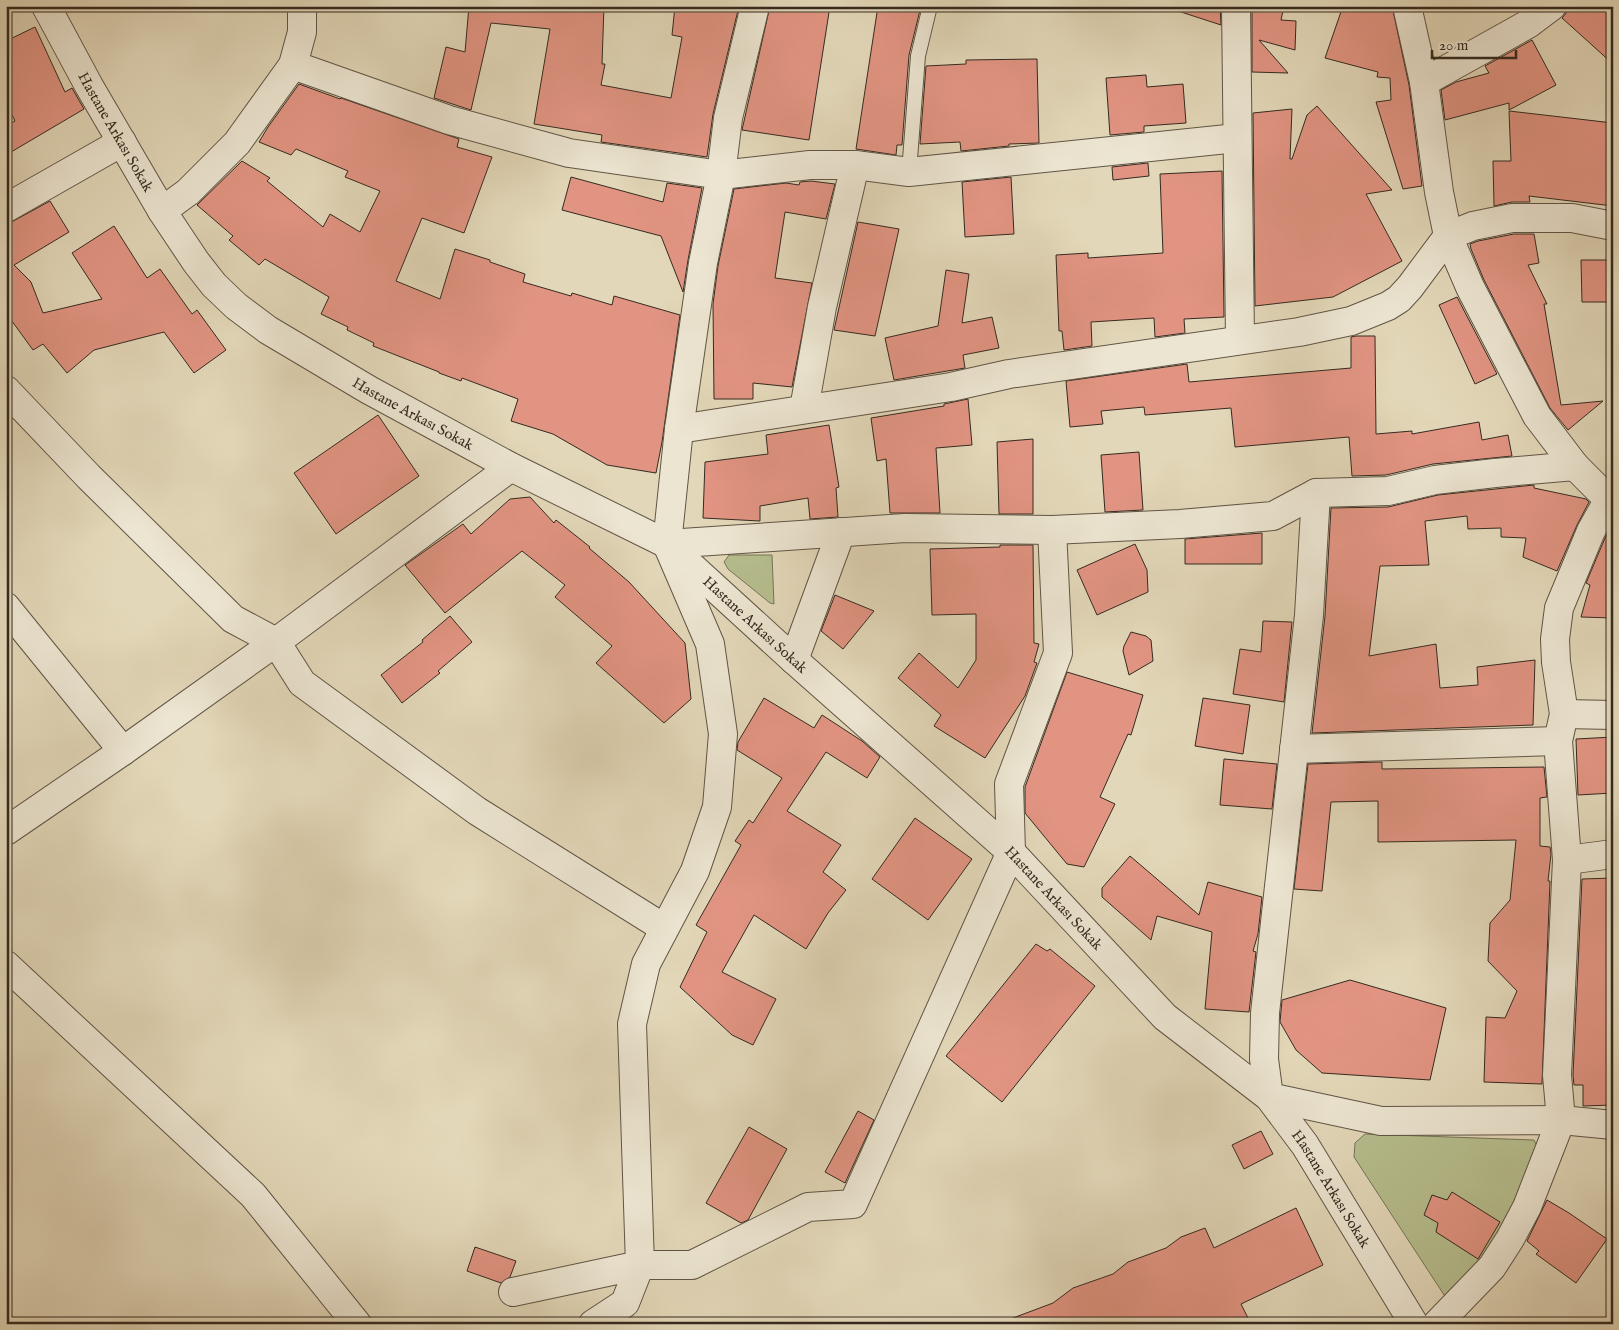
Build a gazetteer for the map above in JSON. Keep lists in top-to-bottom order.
{
  "streets": {
    "street": ["Hastane Arkası Sokak"]
  },
  "scale_bar": "20 m"
}
